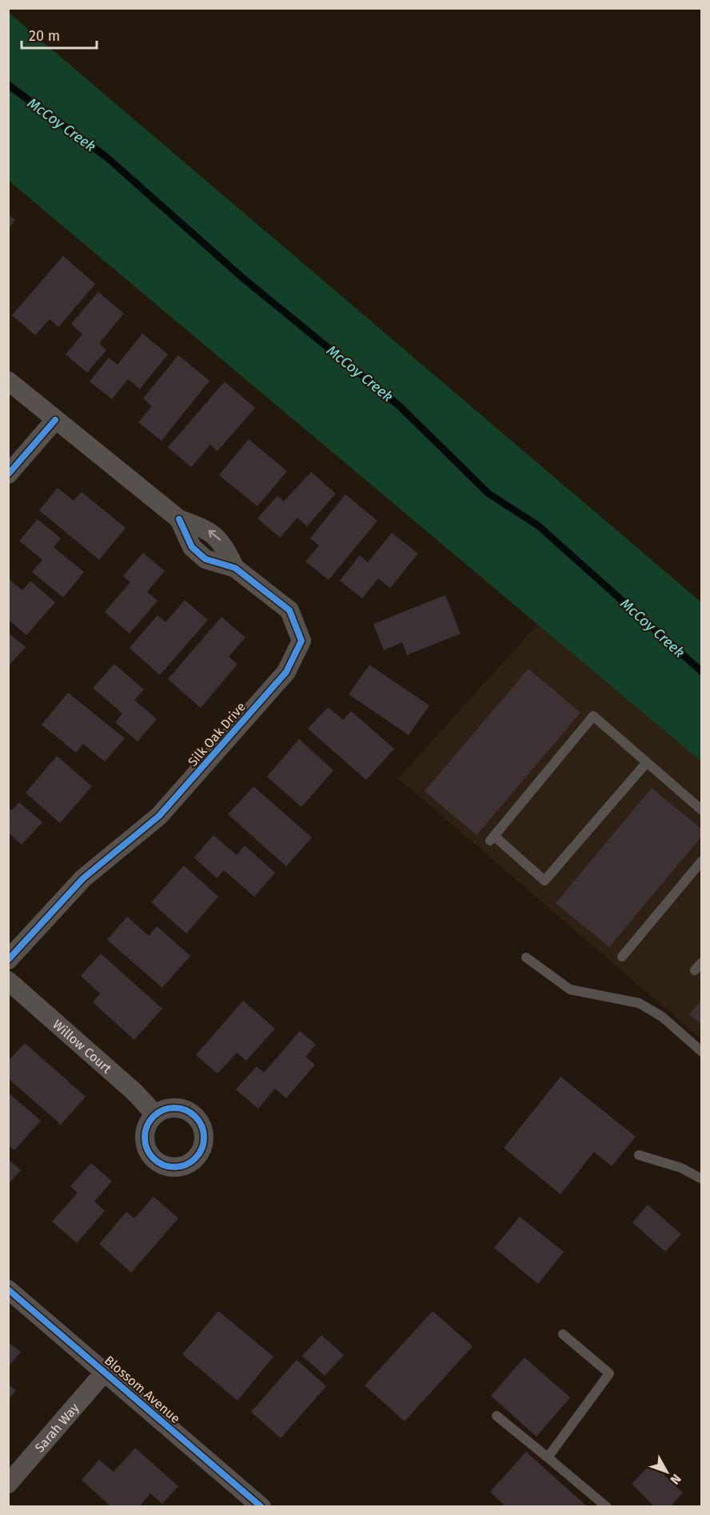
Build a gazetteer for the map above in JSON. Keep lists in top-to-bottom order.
{
  "streets": {
    "street": [
      "Silk Oak Drive",
      "Willow Court",
      "Blossom Avenue",
      "Sarah Way"
    ]
  },
  "crossings": [
    ["Blossom Avenue", "Sarah Way"]
  ],
  "water": ["McCoy Creek"],
  "scale_bar": "20 m",
  "north": "bottom right"
}
